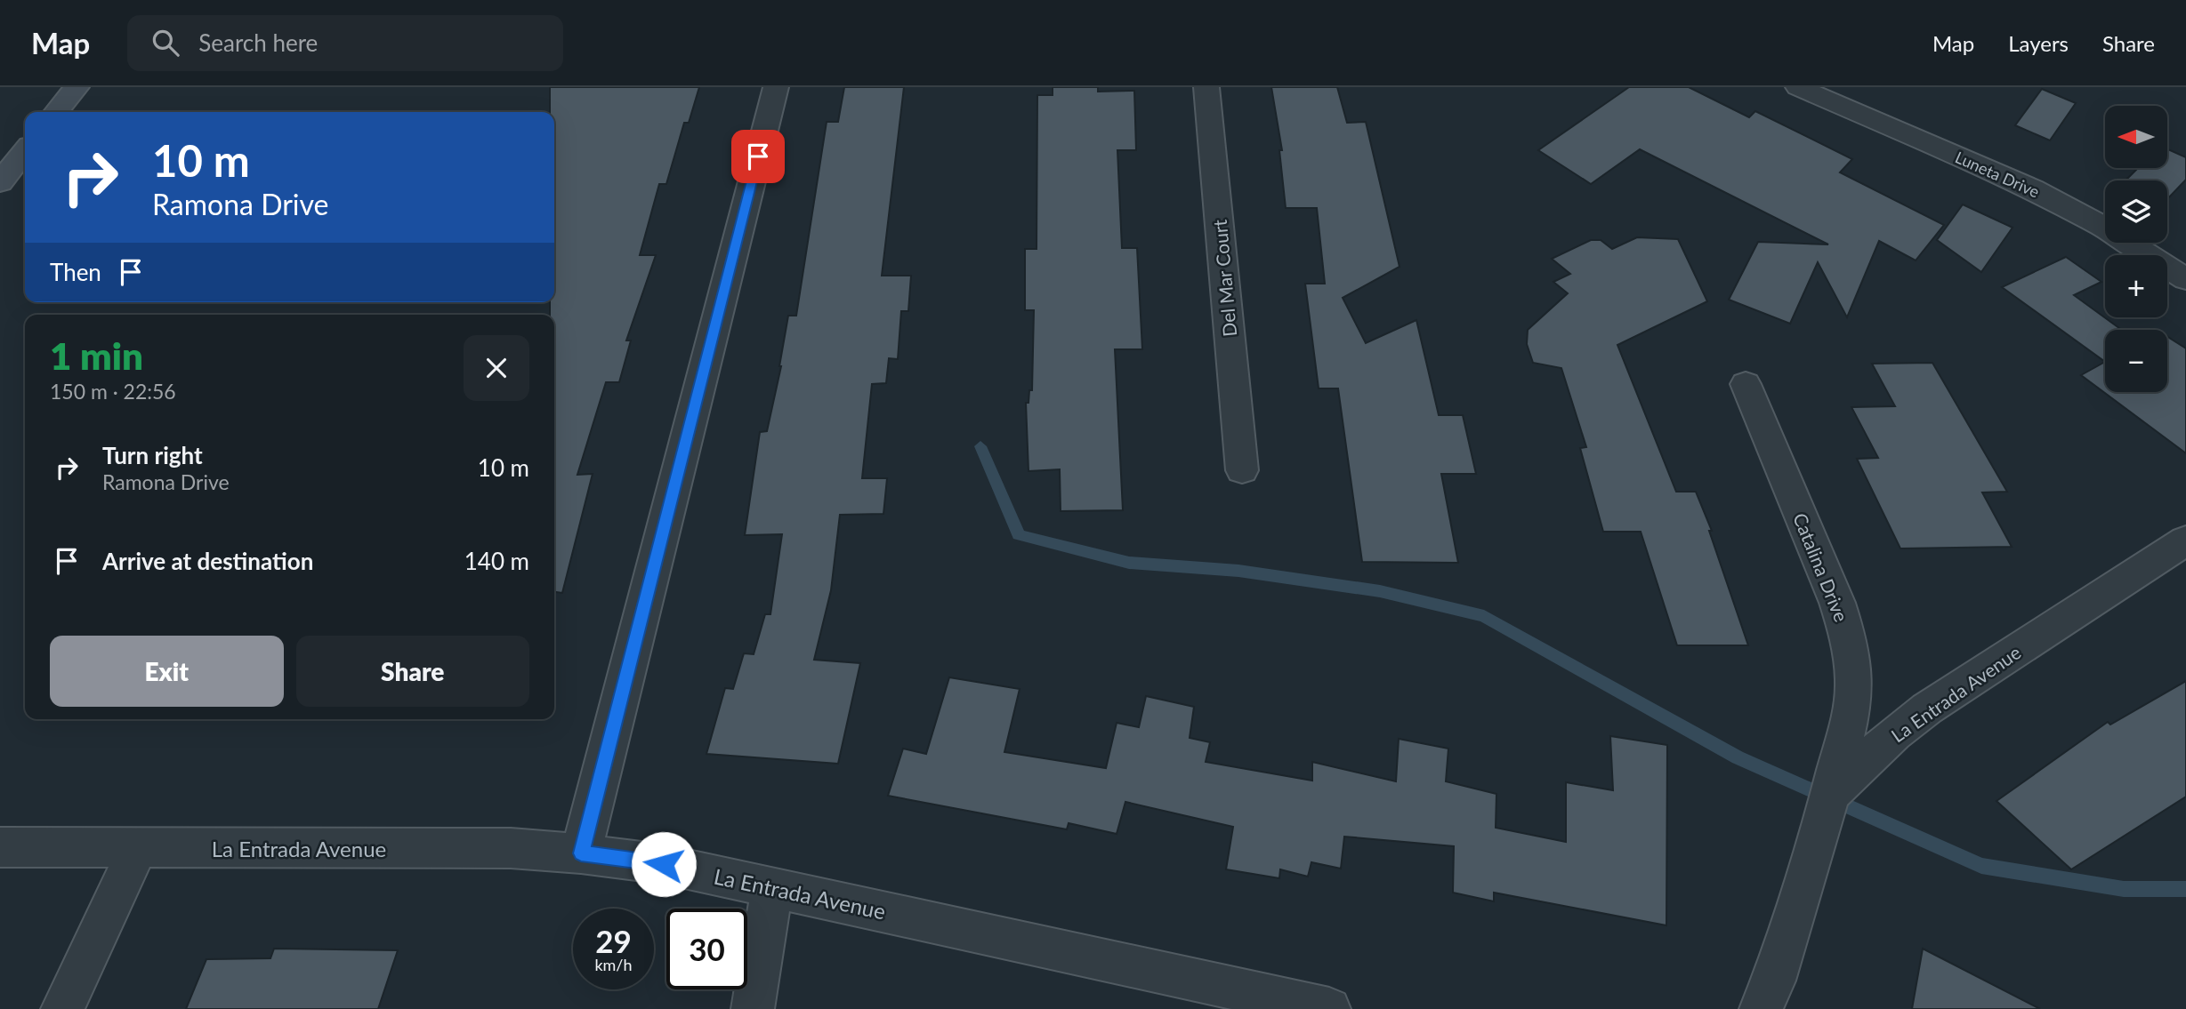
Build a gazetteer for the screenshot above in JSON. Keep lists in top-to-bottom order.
{
  "streets": {
    "street": [
      "Luneta Drive",
      "Del Mar Court",
      "Catalina Drive",
      "La Entrada Avenue"
    ]
  },
  "crossings": [
    ["Catalina Drive", "La Entrada Avenue"]
  ],
  "north": "left",
  "page": {
    "header": "Map",
    "search": "Search here",
    "nav": ["Map", "Layers", "Share"],
    "map_buttons": ["+", "−"],
    "turn": ["10 m", "Ramona Drive"],
    "then": "Then",
    "heading": ["1 min", "150 m · 22:56"],
    "list": [
      {
        "name": "Turn right",
        "note": "Ramona Drive",
        "value": "10 m"
      },
      {
        "name": "Arrive at destination",
        "value": "140 m"
      }
    ],
    "buttons": ["Exit", "Share"],
    "speed": "29 km/h",
    "limit": "30"
  }
}
